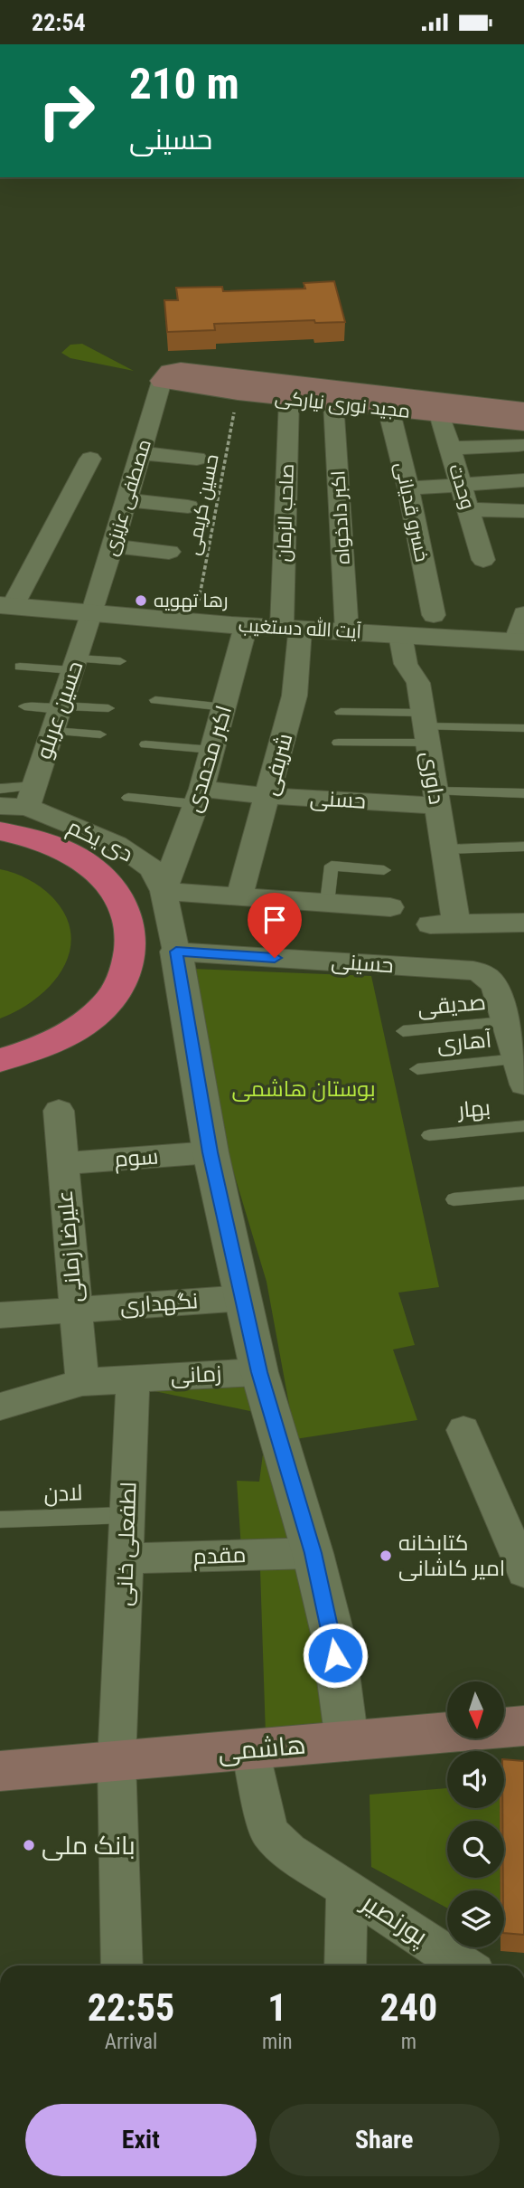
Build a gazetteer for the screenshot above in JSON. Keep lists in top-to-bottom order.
{
  "streets": {
    "main road": ["مجید نوری نیارکی", "هاشمی"],
    "street": [
      "وحدت",
      "مصطفی عزیزی",
      "خسرو قدیانی",
      "صاحب الزمان",
      "اکبر دادخواه",
      "آیت الله دستغیب",
      "حسین عربلو",
      "اکبر محمدی",
      "شریفی",
      "داوری",
      "حسنی",
      "دی یکم",
      "حسینی",
      "سوم",
      "علیرضا زمانی",
      "نگهداری",
      "زمانی",
      "لطفعلی خانی",
      "مقدم",
      "پورنصیر"
    ],
    "lane": [
      "صدیقی",
      "آهاری",
      "بهار",
      "لادن"
    ],
    "path": ["حسین کریمی"]
  },
  "crossings": [
    ["مجید نوری نیارکی", "وحدت"],
    ["مجید نوری نیارکی", "مصطفی عزیزی"],
    ["مجید نوری نیارکی", "حسین کریمی"],
    ["مجید نوری نیارکی", "خسرو قدیانی"],
    ["مجید نوری نیارکی", "صاحب الزمان"],
    ["مجید نوری نیارکی", "اکبر دادخواه"],
    ["مصطفی عزیزی", "آیت الله دستغیب"],
    ["مصطفی عزیزی", "حسین عربلو"],
    ["حسین کریمی", "آیت الله دستغیب"],
    ["صاحب الزمان", "آیت الله دستغیب"],
    ["صاحب الزمان", "شریفی"],
    ["اکبر دادخواه", "آیت الله دستغیب"],
    ["آیت الله دستغیب", "حسین عربلو"],
    ["آیت الله دستغیب", "اکبر محمدی"],
    ["آیت الله دستغیب", "شریفی"],
    ["آیت الله دستغیب", "داوری"],
    ["حسین عربلو", "دی یکم"],
    ["اکبر محمدی", "حسنی"],
    ["اکبر محمدی", "دی یکم"],
    ["شریفی", "حسنی"],
    ["داوری", "حسنی"],
    ["دی یکم", "حسینی"],
    ["حسینی", "صدیقی"],
    ["حسینی", "آهاری"],
    ["صدیقی", "آهاری"],
    ["سوم", "علیرضا زمانی"],
    ["علیرضا زمانی", "نگهداری"],
    ["زمانی", "لطفعلی خانی"],
    ["لادن", "لطفعلی خانی"],
    ["لطفعلی خانی", "مقدم"],
    ["لطفعلی خانی", "هاشمی"],
    ["هاشمی", "پورنصیر"]
  ],
  "parks": ["بوستان هاشمی"],
  "places": ["رها تهویه", "کتابخانه امیر کاشانی", "بانک ملی"],
  "north": "bottom",
  "page": {
    "status": "22:54",
    "turn": ["210 m", "حسینی"],
    "eta": [
      "22:55",
      "Arrival",
      "1",
      "min",
      "240",
      "m"
    ],
    "buttons": ["Exit", "Share"]
  }
}
